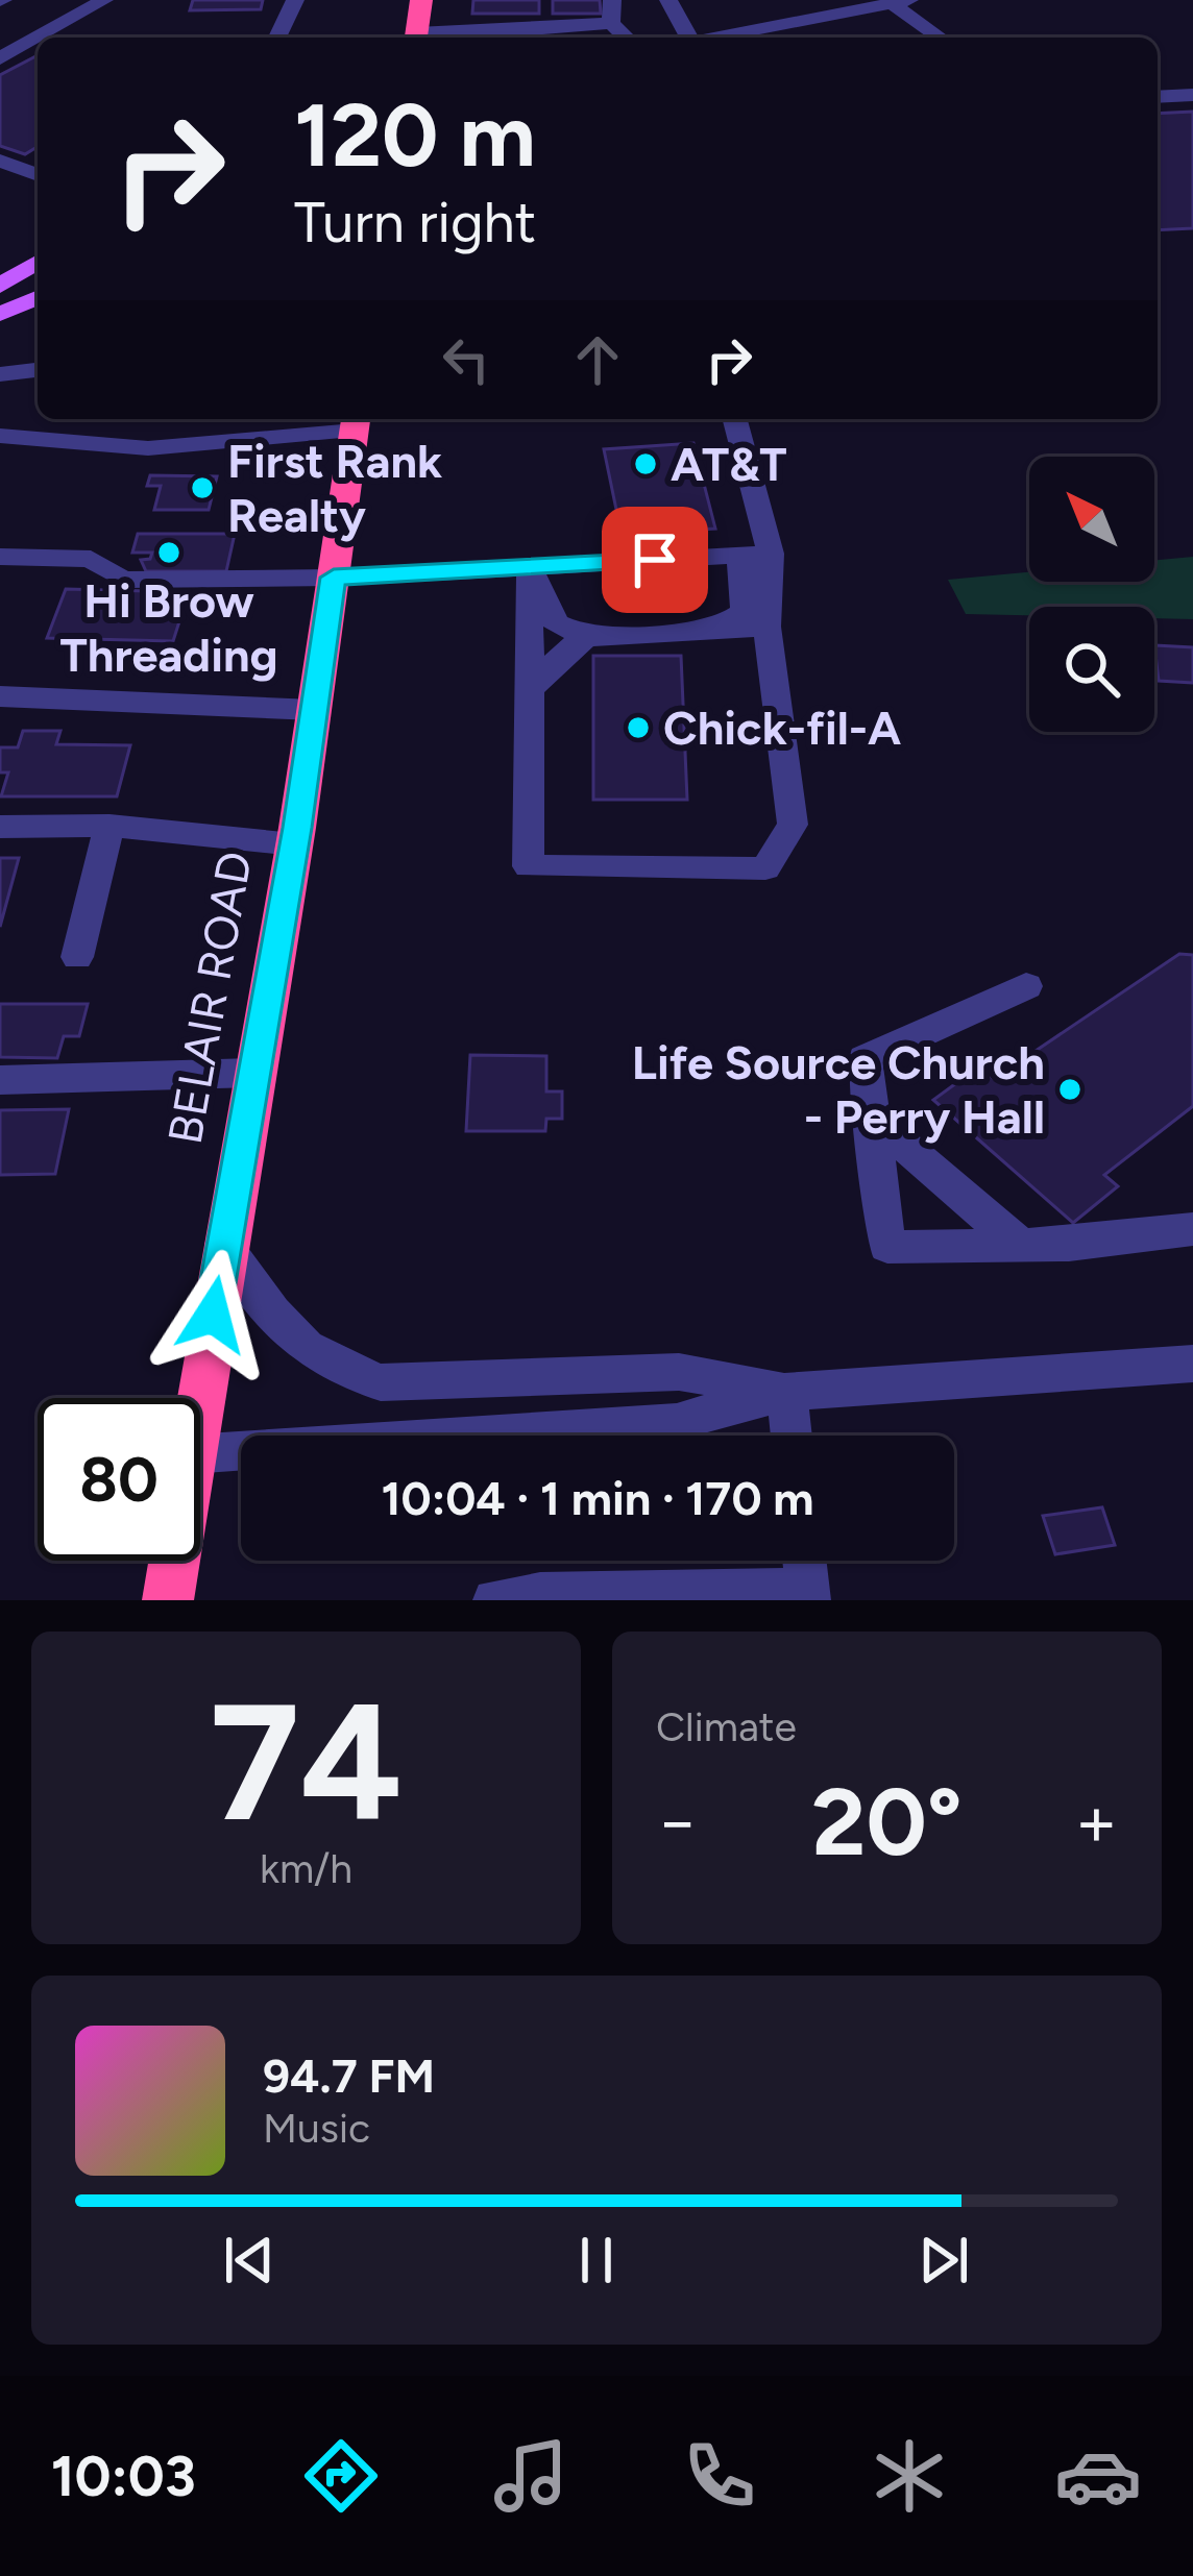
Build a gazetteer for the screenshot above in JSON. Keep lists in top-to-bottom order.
{
  "streets": {
    "highway": ["BELAIR ROAD"]
  },
  "places": [
    "AT&T",
    "First Rank Realty",
    "Hi Brow Threading",
    "Chick-fil-A",
    "Life Source Church - Perry Hall"
  ],
  "north": "top left",
  "page": {
    "turn": ["120 m", "Turn right"],
    "limit": "80",
    "trip": "10:04 · 1 min · 170 m",
    "tile": [
      ["74", "km/h"],
      "Climate"
    ],
    "heat": ["−", "20°", "+"],
    "song": ["94.7 FM", "Music"],
    "tabs": "10:03"
  }
}
